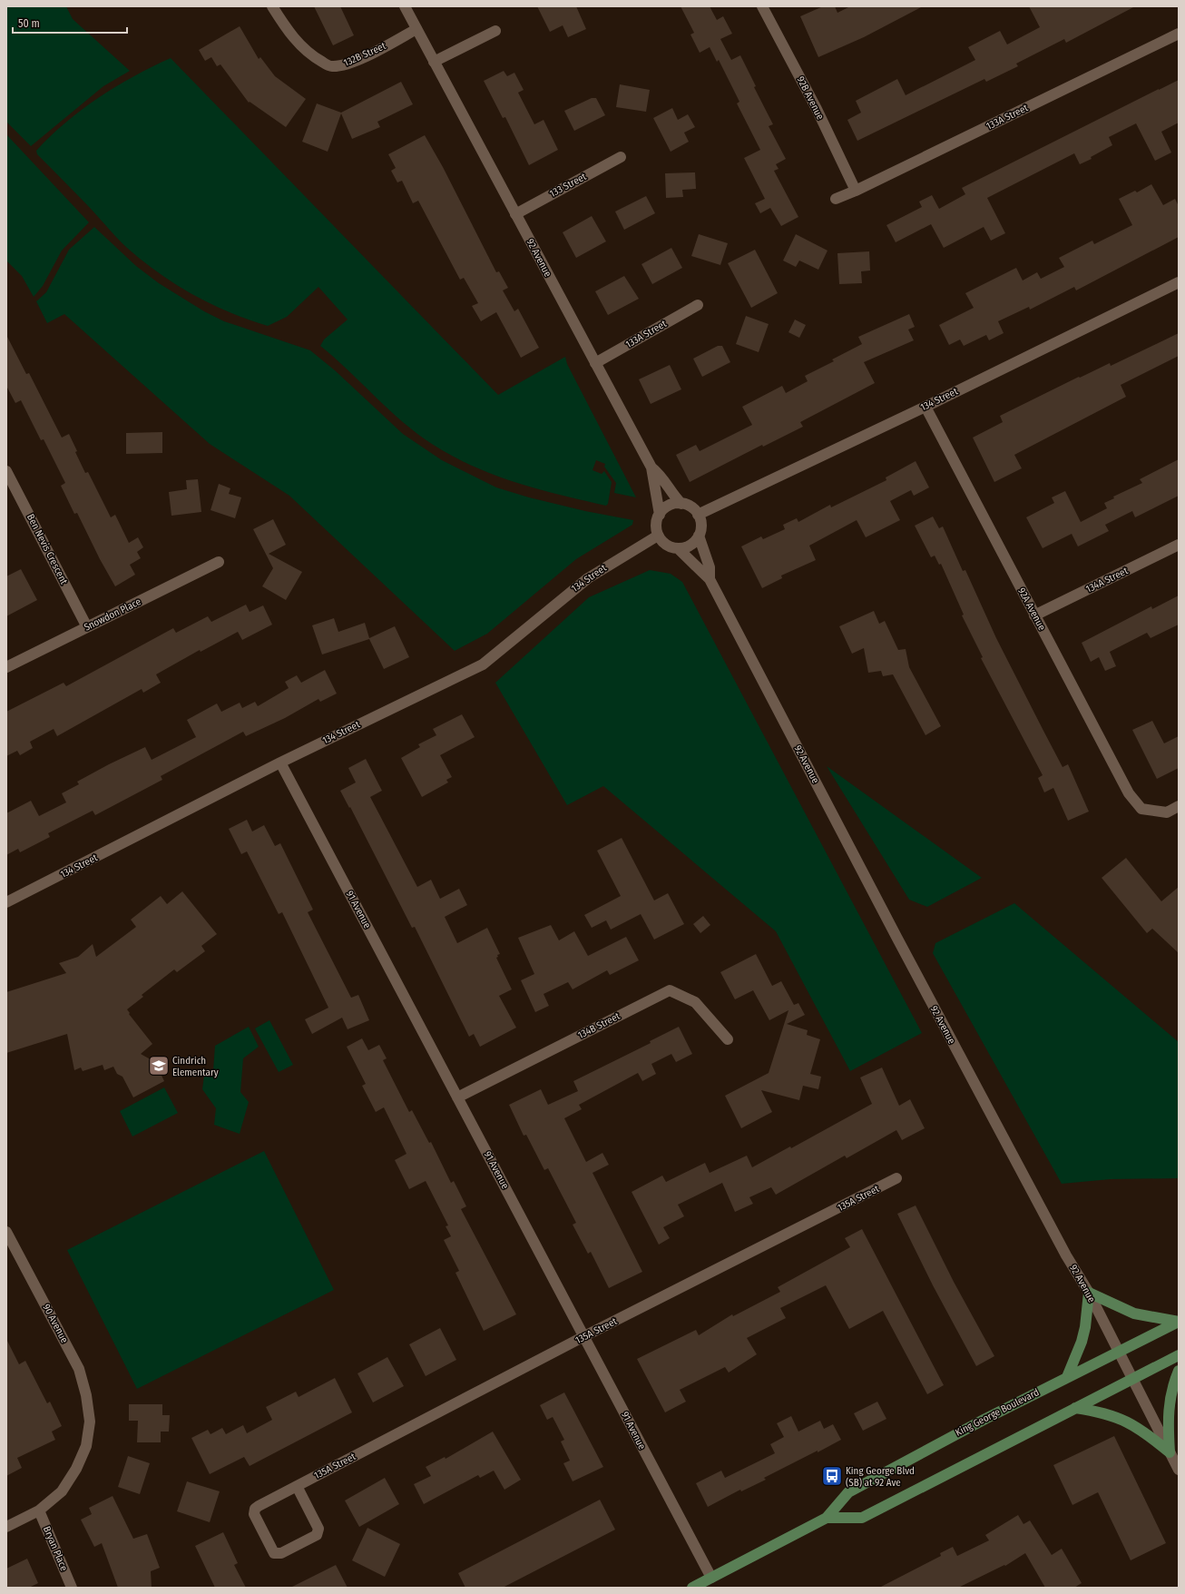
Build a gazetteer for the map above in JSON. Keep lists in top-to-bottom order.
{
  "streets": {
    "main road": ["King George Boulevard"],
    "street": [
      "132B Street",
      "92B Avenue",
      "133A Street",
      "133 Street",
      "92 Avenue",
      "134 Street",
      "Ben Nevis Crescent",
      "134A Street",
      "92A Avenue",
      "Snowdon Place",
      "91 Avenue",
      "134B Street",
      "135A Street",
      "90 Avenue",
      "Bryan Place"
    ]
  },
  "crossings": [
    ["132B Street", "92 Avenue"],
    ["92B Avenue", "133A Street"],
    ["133A Street", "92 Avenue"],
    ["133 Street", "92 Avenue"],
    ["92 Avenue", "134 Street"],
    ["92 Avenue", "King George Boulevard"],
    ["134 Street", "92A Avenue"],
    ["134 Street", "91 Avenue"],
    ["Ben Nevis Crescent", "Snowdon Place"],
    ["134A Street", "92A Avenue"],
    ["91 Avenue", "134B Street"],
    ["91 Avenue", "135A Street"],
    ["91 Avenue", "King George Boulevard"],
    ["90 Avenue", "Bryan Place"]
  ],
  "places": {
    "school or university": ["Cindrich Elementary"],
    "bus stop": ["King George Blvd (SB) at 92 Ave"]
  },
  "scale_bar": "50 m"
}
